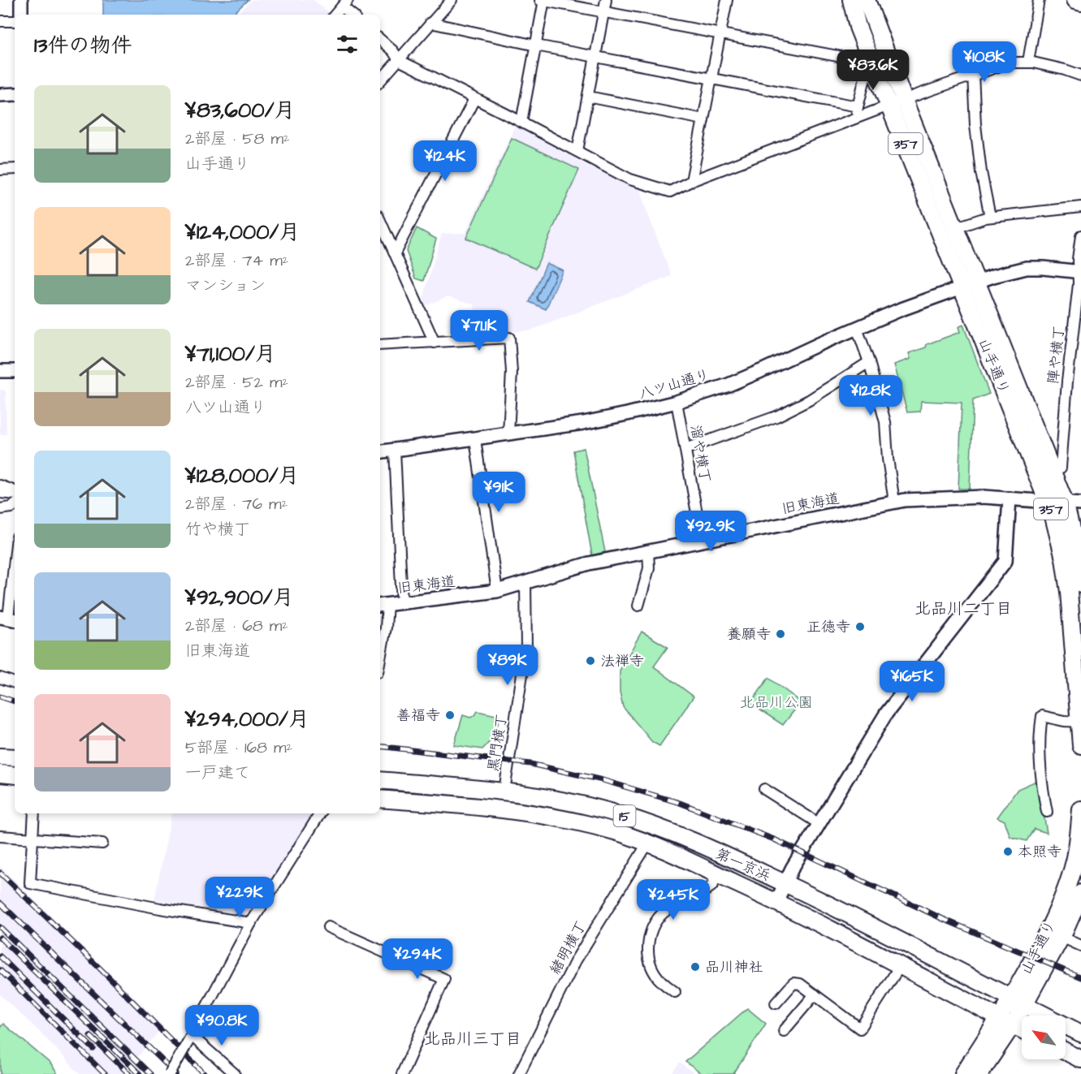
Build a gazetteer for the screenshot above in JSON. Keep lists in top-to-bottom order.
{
  "streets": {
    "main road": [
      "357",
      "山手通り",
      "15",
      "第一京浜"
    ],
    "street": [
      "陣や横丁",
      "八ツ山通り",
      "溜や横丁",
      "旧東海道",
      "黒門横丁",
      "緒明横丁"
    ]
  },
  "crossings": [
    ["陣や横丁", "山手通り"],
    ["陣や横丁", "八ツ山通り"],
    ["山手通り", "八ツ山通り"],
    ["山手通り", "旧東海道"],
    ["山手通り", "第一京浜"],
    ["八ツ山通り", "溜や横丁"],
    ["溜や横丁", "旧東海道"],
    ["旧東海道", "黒門横丁"],
    ["黒門横丁", "第一京浜"],
    ["第一京浜", "緒明横丁"]
  ],
  "districts": ["北品川二丁目", "北品川三丁目"],
  "parks": ["北品川公園"],
  "places": [
    "正徳寺",
    "養願寺",
    "法禅寺",
    "善福寺",
    "本照寺",
    "品川神社"
  ],
  "north": "top left",
  "page": {
    "heading": "13件の物件",
    "price": [
      "¥108K",
      "¥83.6K",
      "¥124K",
      "¥71.1K",
      "¥128K",
      "¥91K",
      "¥92.9K",
      "¥89K",
      "¥165K",
      "¥229K",
      "¥245K",
      "¥294K",
      "¥90.8K"
    ],
    "list": [
      {
        "name": "¥83,600/月",
        "note": "2部屋 · 58 m² · 山手通り"
      },
      {
        "name": "¥124,000/月",
        "note": "2部屋 · 74 m² · マンション"
      },
      {
        "name": "¥71,100/月",
        "note": "2部屋 · 52 m² · 八ツ山通り"
      },
      {
        "name": "¥128,000/月",
        "note": "2部屋 · 76 m² · 竹や横丁"
      },
      {
        "name": "¥92,900/月",
        "note": "2部屋 · 68 m² · 旧東海道"
      },
      {
        "name": "¥294,000/月",
        "note": "5部屋 · 168 m² · 一戸建て"
      }
    ]
  }
}
